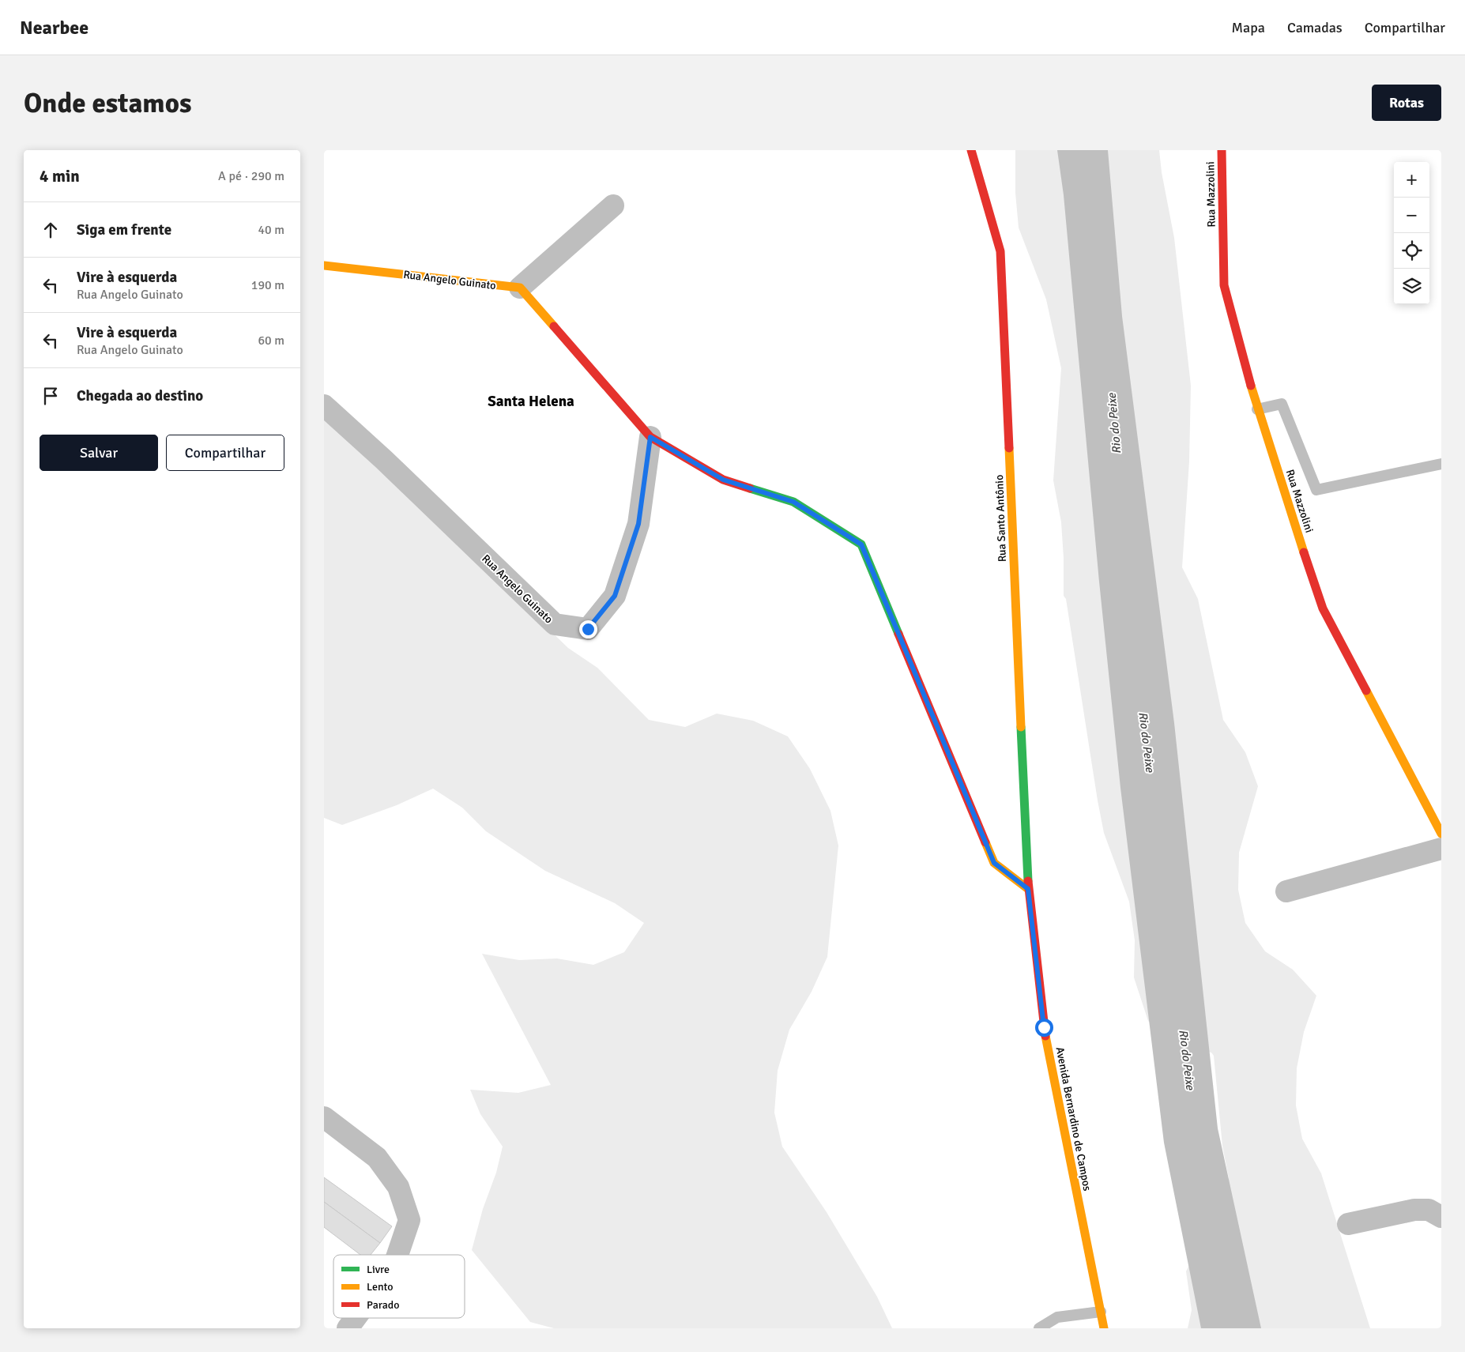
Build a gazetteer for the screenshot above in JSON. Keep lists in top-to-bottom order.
{
  "streets": {
    "street": [
      "Rua Mazzolini",
      "Rua Angelo Guinato",
      "Rua Santo Antônio",
      "Avenida Bernardino de Campos"
    ]
  },
  "crossings": [
    ["Rua Santo Antônio", "Avenida Bernardino de Campos"]
  ],
  "districts": ["Santa Helena"],
  "water": ["Rio do Peixe"],
  "legend": ["Livre", "Lento", "Parado"],
  "page": {
    "header": "Nearbee",
    "nav": ["Mapa", "Camadas", "Compartilhar"],
    "buttons": [
      "Rotas",
      ["Salvar", "Compartilhar"]
    ],
    "title": "Onde estamos",
    "heading": ["4 min", "A pé · 290 m"],
    "map_buttons": ["+", "−"],
    "list": [
      ["Siga em frente", "40 m"],
      ["Vire à esquerda", "Rua Angelo Guinato", "190 m"],
      ["Vire à esquerda", "Rua Angelo Guinato", "60 m"],
      "Chegada ao destino"
    ]
  }
}
